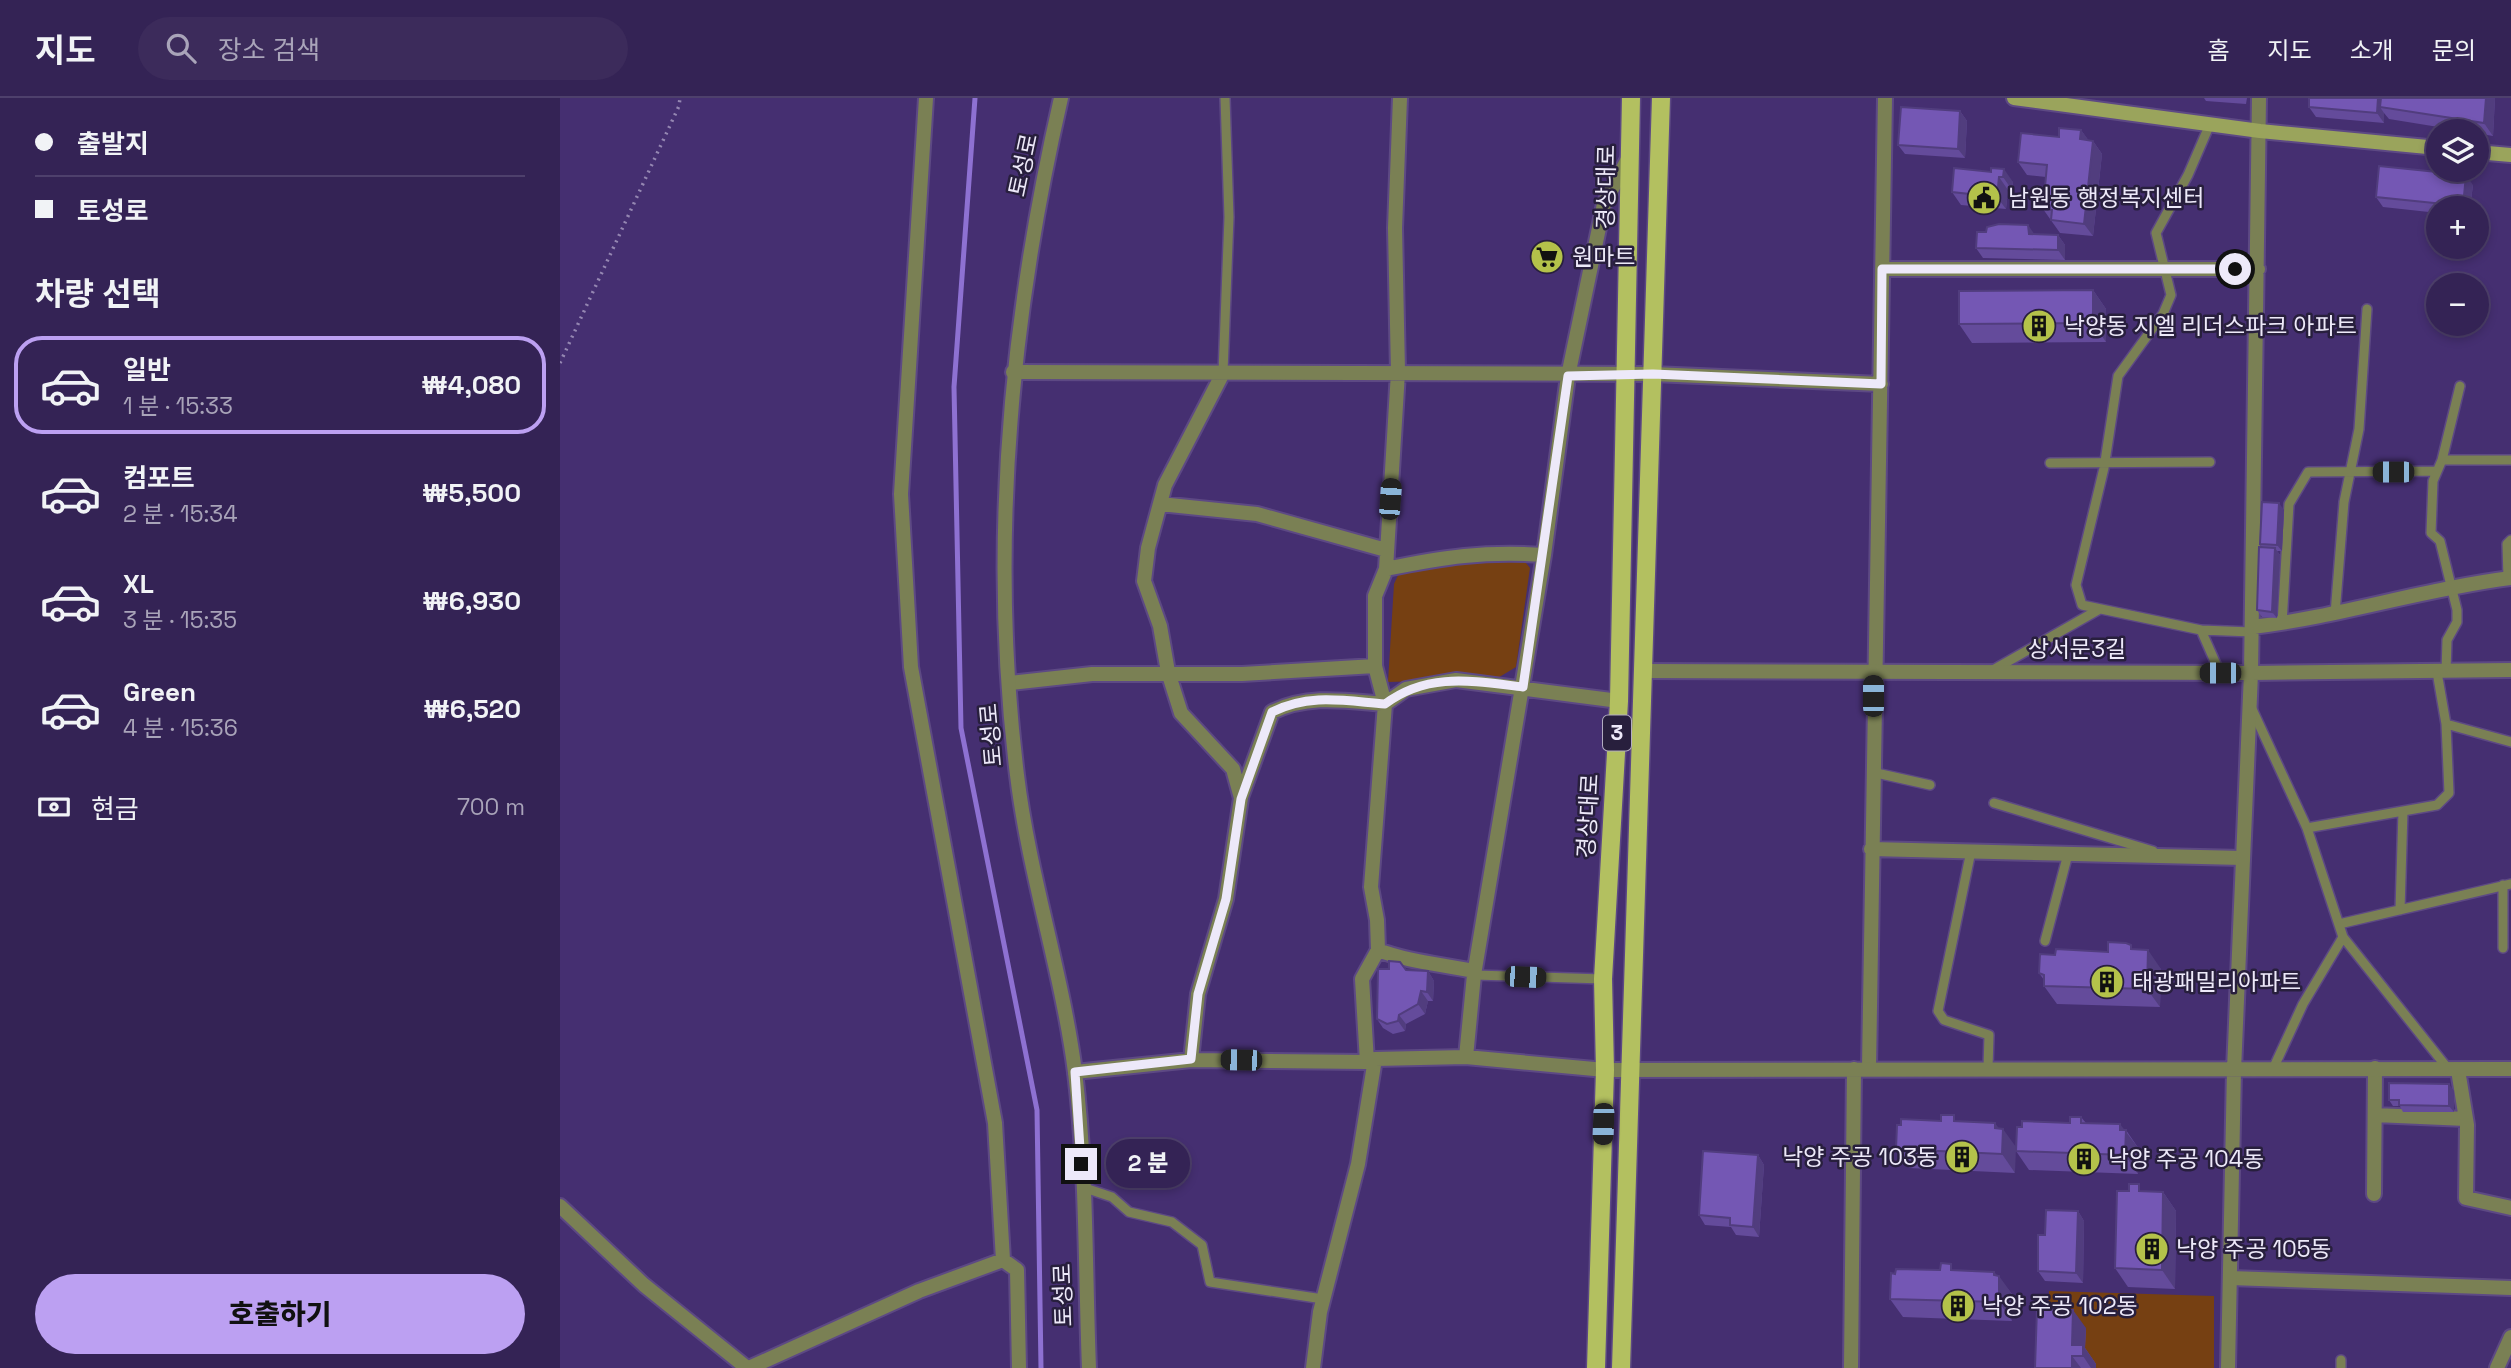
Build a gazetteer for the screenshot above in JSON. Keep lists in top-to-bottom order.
{
  "streets": {
    "main road": ["경상대로", "3"],
    "street": ["토성로", "상서문3길"]
  },
  "crossings": [
    ["상서문3길", "3"]
  ],
  "places": {
    "public building": ["남원동 행정복지센터"],
    "supermarket": ["원마트"],
    "building": [
      "낙양동 지엘 리더스파크 아파트",
      "태광패밀리아파트",
      "낙양 주공 103동",
      "낙양 주공 104동",
      "낙양 주공 105동",
      "낙양 주공 102동"
    ]
  },
  "page": {
    "header": "지도",
    "search": "장소 검색",
    "nav": [
      "홈",
      "지도",
      "소개",
      "문의"
    ],
    "banner": ["출발지", "토성로"],
    "map_buttons": ["+", "−"],
    "heading": "차량 선택",
    "list": [
      {
        "name": "일반",
        "note": "1 분 · 15:33",
        "value": "₩4,080"
      },
      {
        "name": "컴포트",
        "note": "2 분 · 15:34",
        "value": "₩5,500"
      },
      {
        "name": "XL",
        "note": "3 분 · 15:35",
        "value": "₩6,930"
      },
      {
        "name": "Green",
        "note": "4 분 · 15:36",
        "value": "₩6,520"
      }
    ],
    "pay": ["현금", "700 m"],
    "bubble": "2 분",
    "buttons": "호출하기"
  }
}
